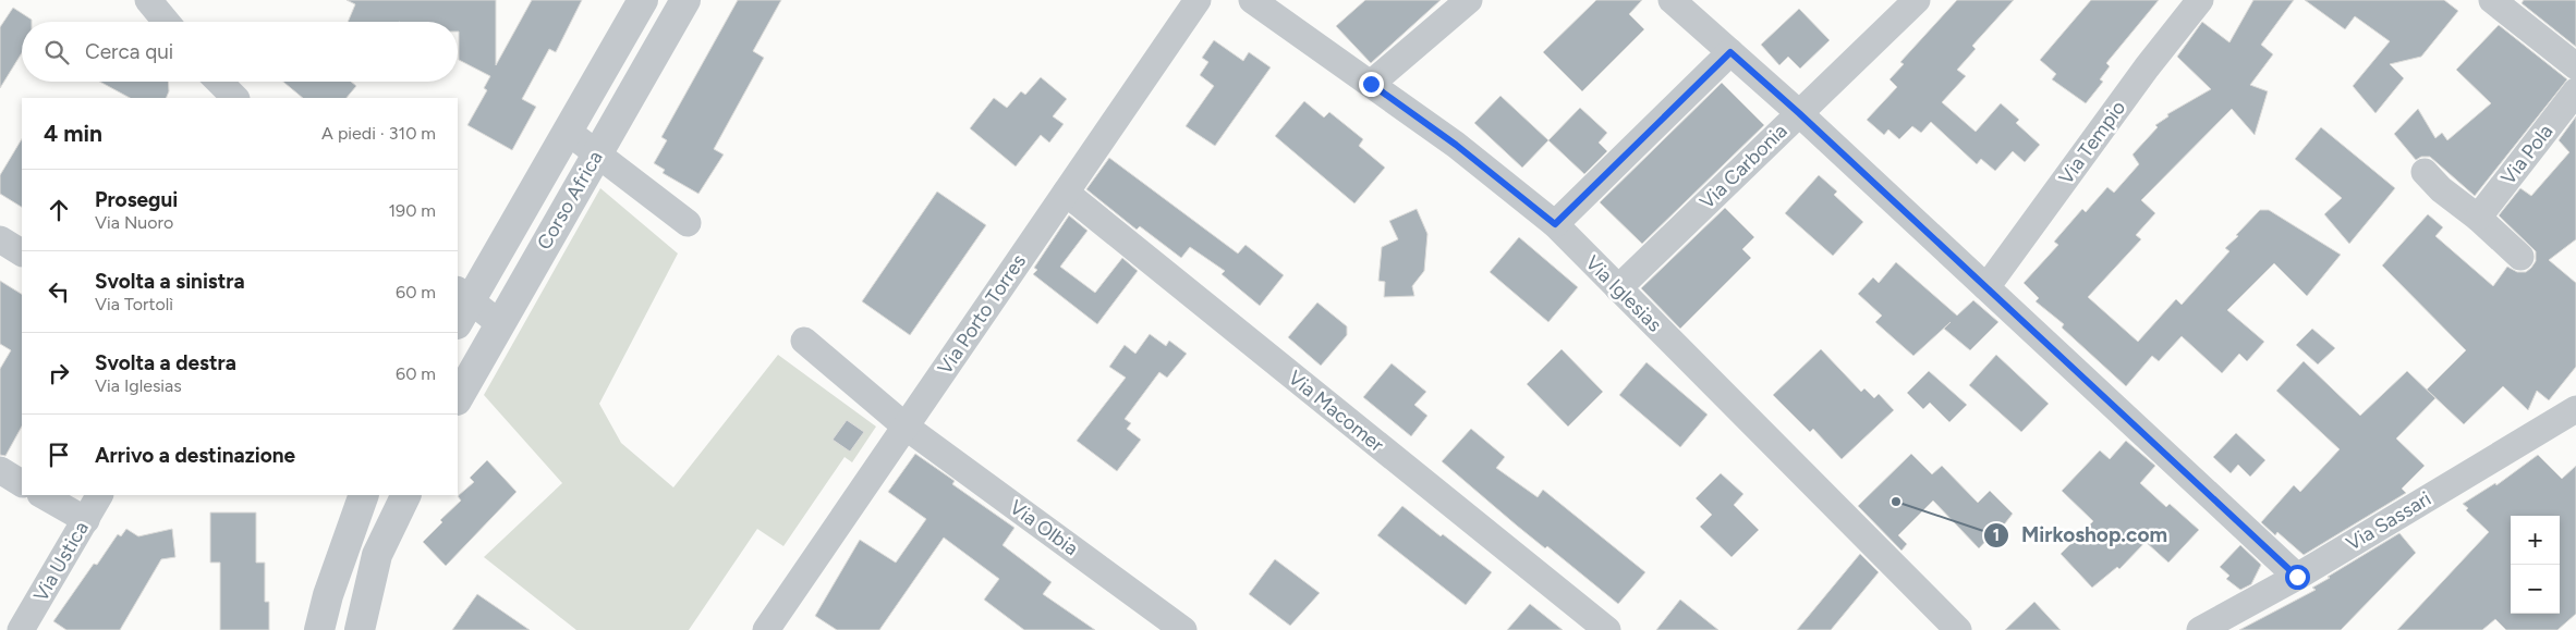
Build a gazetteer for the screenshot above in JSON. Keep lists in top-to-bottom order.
{
  "streets": {
    "street": [
      "Via Tempio",
      "Via Pola",
      "Via Carbonia",
      "Corso Africa",
      "Via Iglesias",
      "Via Porto Torres",
      "Via Macomer",
      "Via Sassari",
      "Via Olbia",
      "Via Ustica"
    ]
  },
  "crossings": [
    ["Via Carbonia", "Via Iglesias"],
    ["Via Porto Torres", "Via Macomer"],
    ["Via Porto Torres", "Via Olbia"]
  ],
  "places": ["Mirkoshop.com"],
  "page": {
    "search": "Cerca qui",
    "heading": ["4 min", "A piedi · 310 m"],
    "list": [
      ["Prosegui", "Via Nuoro", "190 m"],
      ["Svolta a sinistra", "Via Tortolì", "60 m"],
      ["Svolta a destra", "Via Iglesias", "60 m"],
      "Arrivo a destinazione"
    ],
    "map_buttons": ["+", "−"]
  }
}
